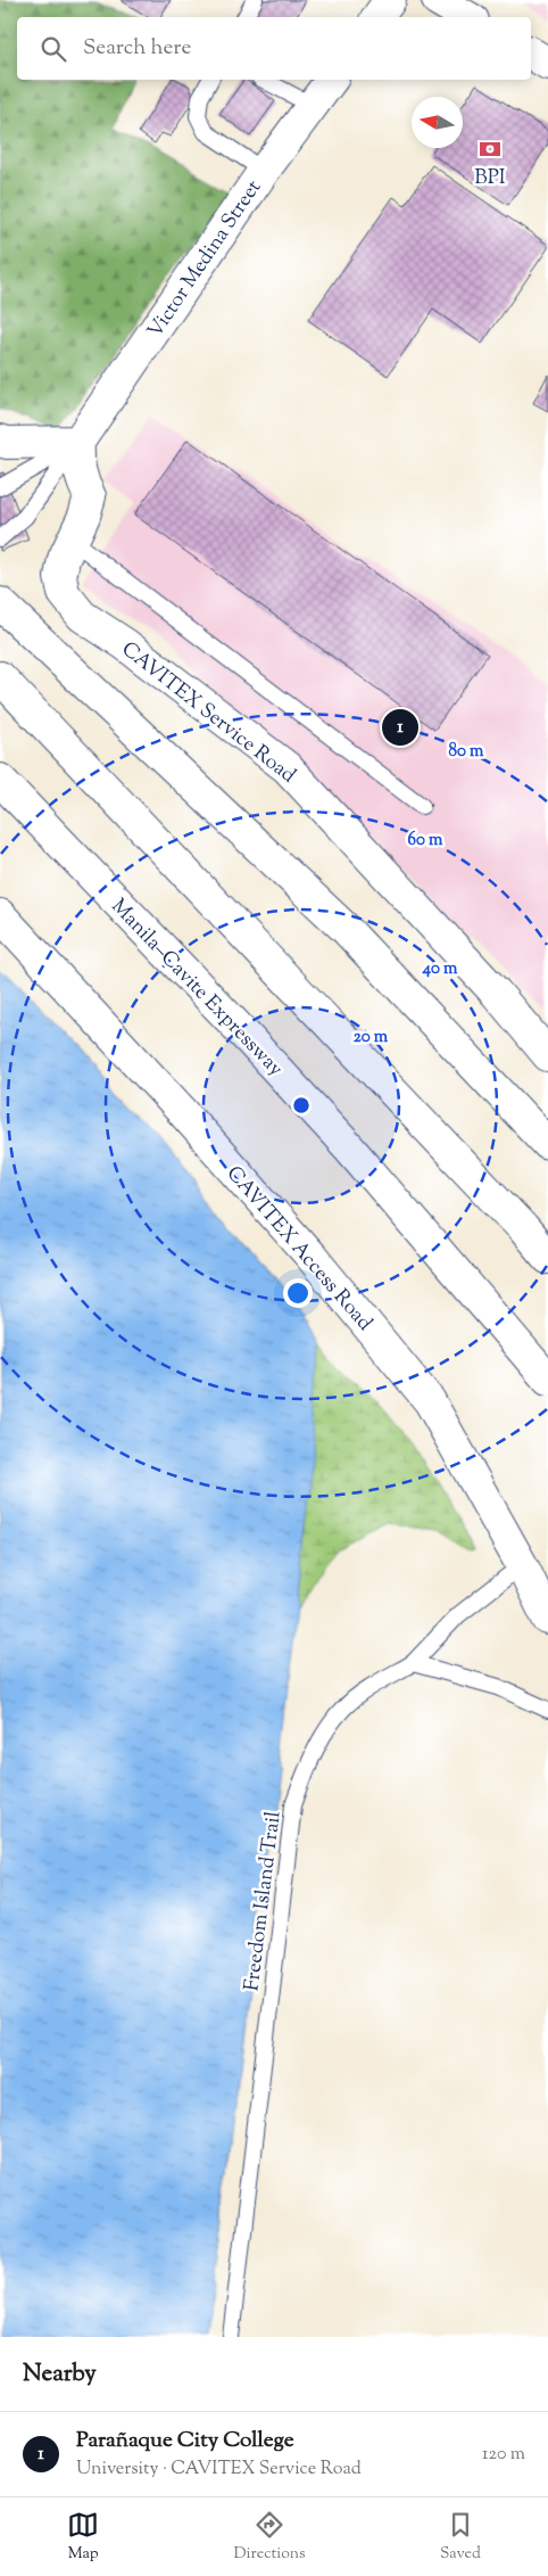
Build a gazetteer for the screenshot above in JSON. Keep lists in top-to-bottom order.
{
  "streets": {
    "main road": [
      "Victor Medina Street",
      "CAVITEX Service Road",
      "Manila–Cavite Expressway",
      "CAVITEX Access Road"
    ],
    "lane": ["Freedom Island Trail"]
  },
  "crossings": [
    ["Victor Medina Street", "CAVITEX Service Road"],
    ["CAVITEX Access Road", "Freedom Island Trail"]
  ],
  "places": {
    "bank": ["BPI"]
  },
  "north": "left",
  "page": {
    "search": "Search here",
    "pins": "1",
    "heading": "Nearby",
    "list": [
      {
        "mark": "1",
        "name": "Parañaque City College",
        "note": "University · CAVITEX Service Road",
        "value": "120 m"
      }
    ],
    "nav": ["Map", "Directions", "Saved"]
  },
  "rings": [
    "80 m",
    "60 m",
    "40 m",
    "20 m"
  ]
}
